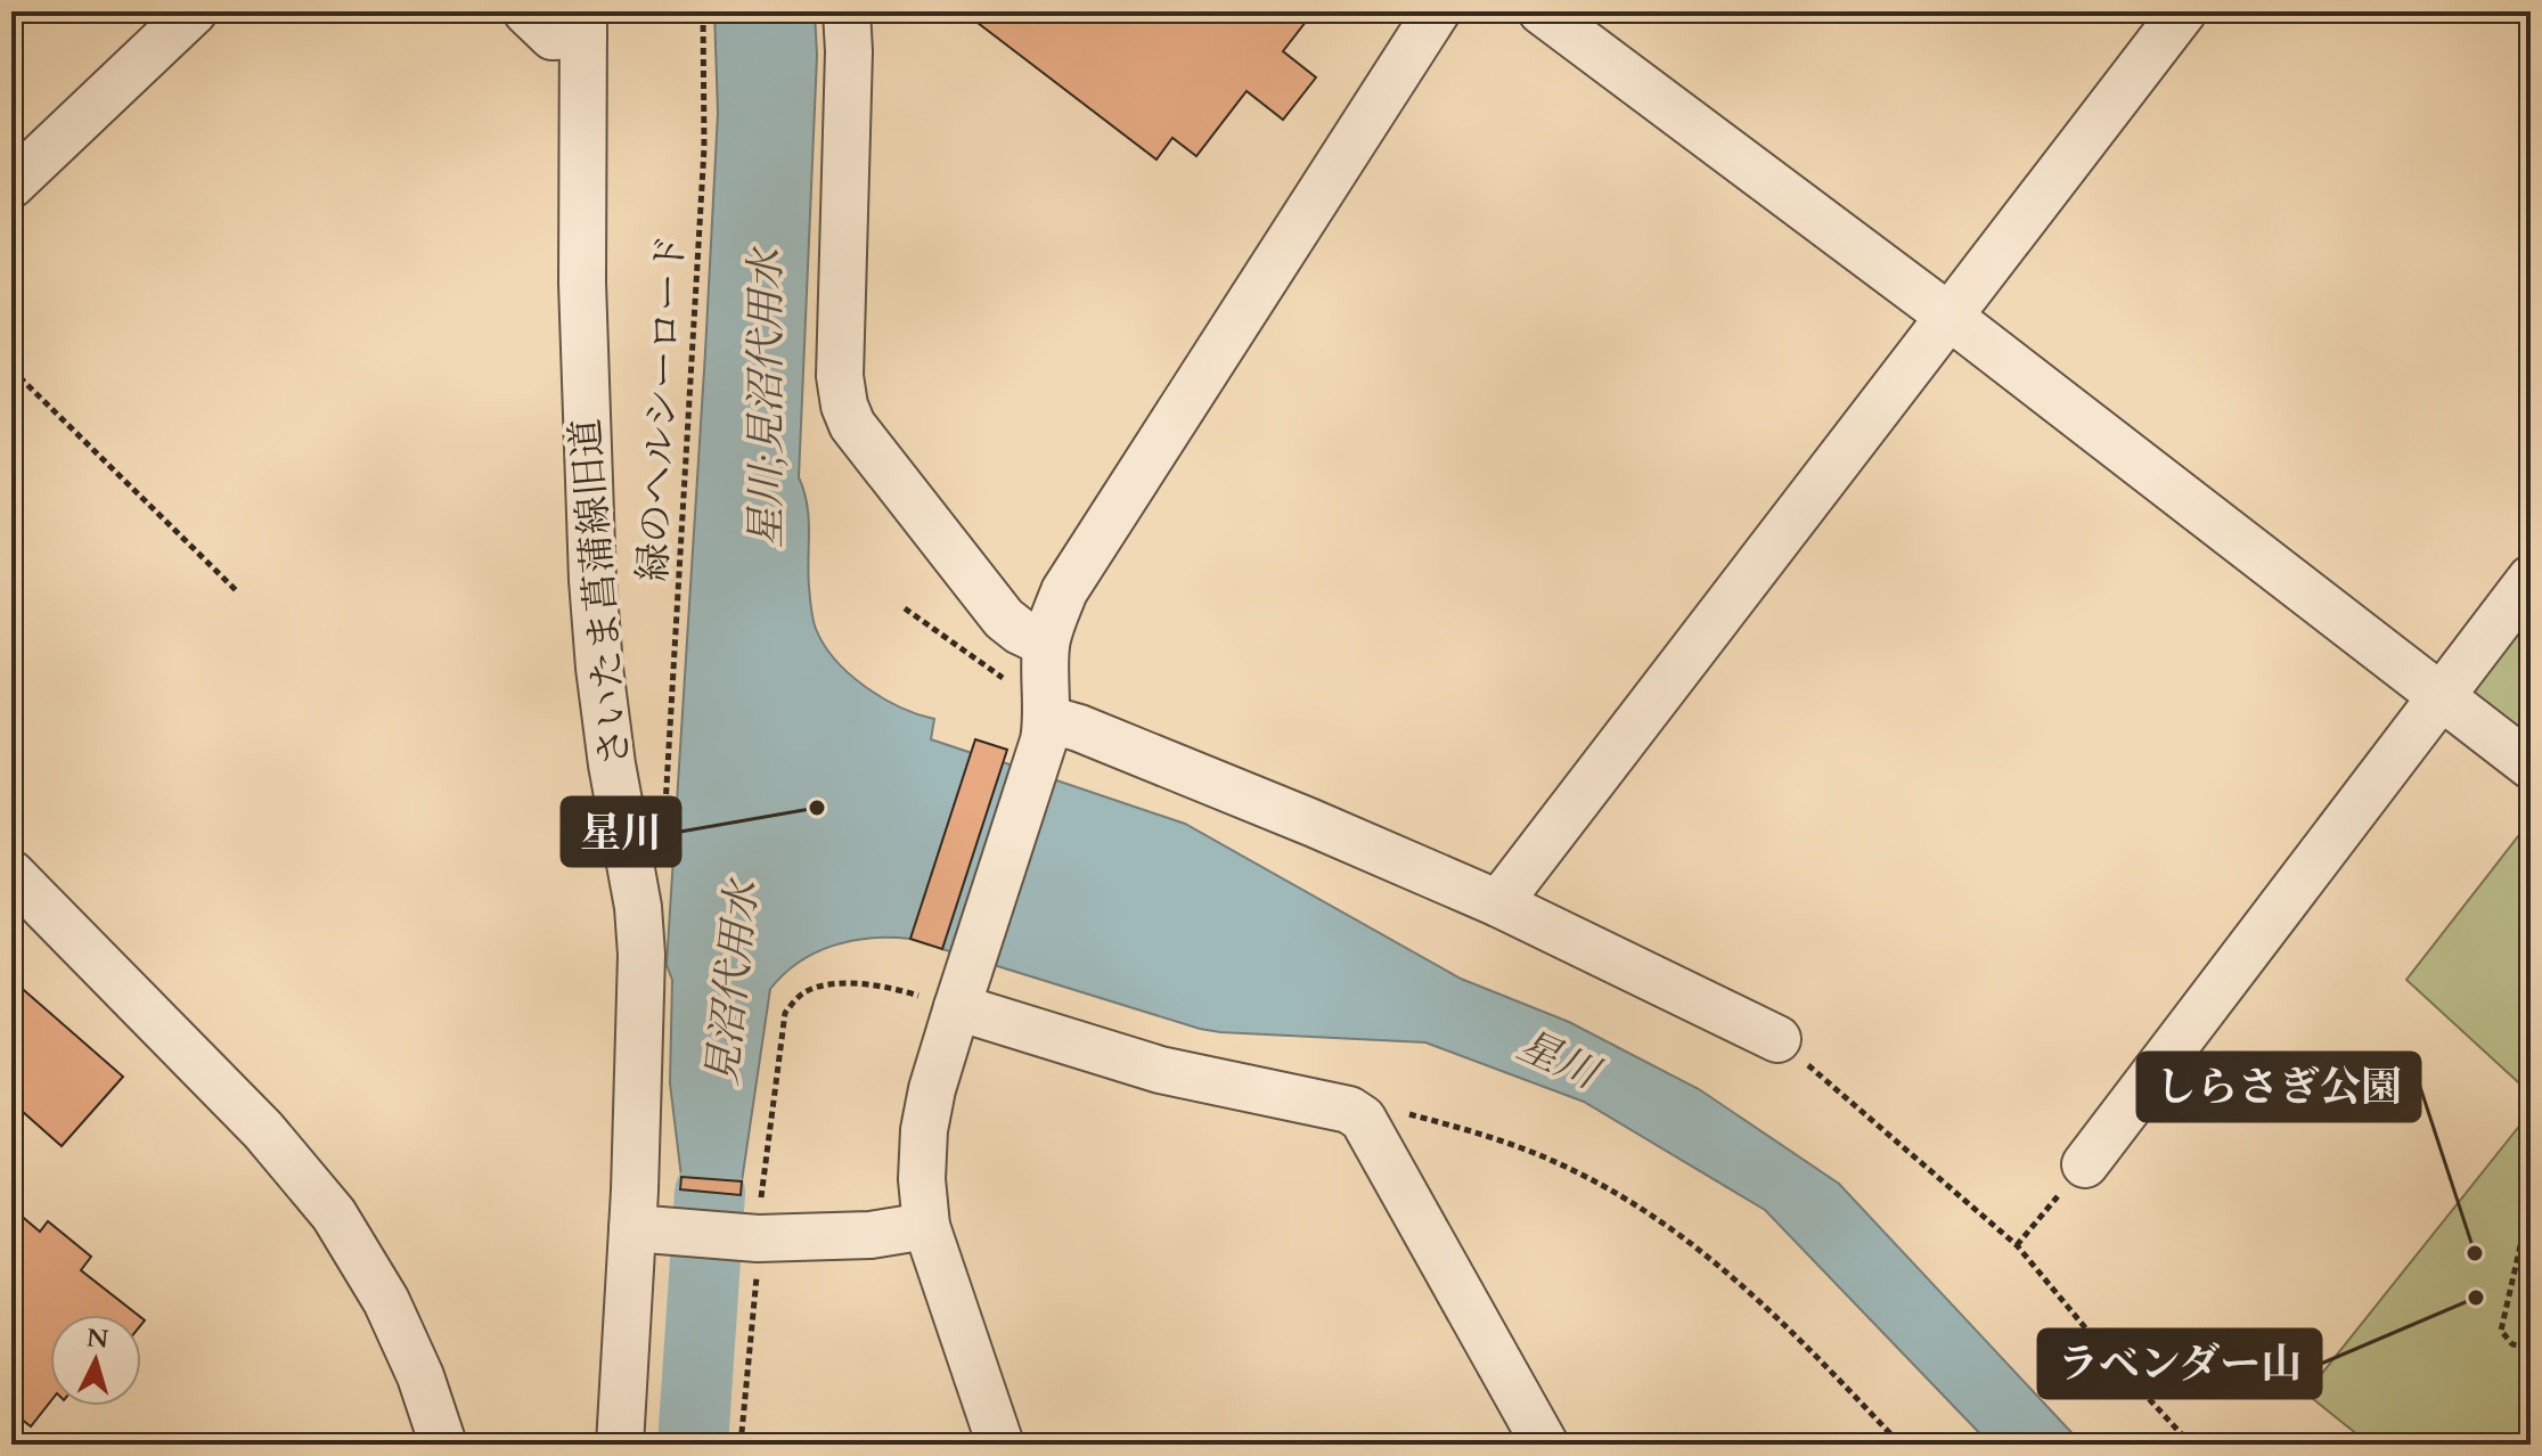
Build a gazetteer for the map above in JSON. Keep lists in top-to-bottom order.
{
  "streets": {
    "street": ["さいたま菖蒲線旧道"],
    "path": ["緑のヘルシーロード"]
  },
  "water": ["星川;見沼代用水", "見沼代用水", "星川"],
  "places": ["星川", "しらさぎ公園", "ラベンダー山"],
  "north": "top"
}
